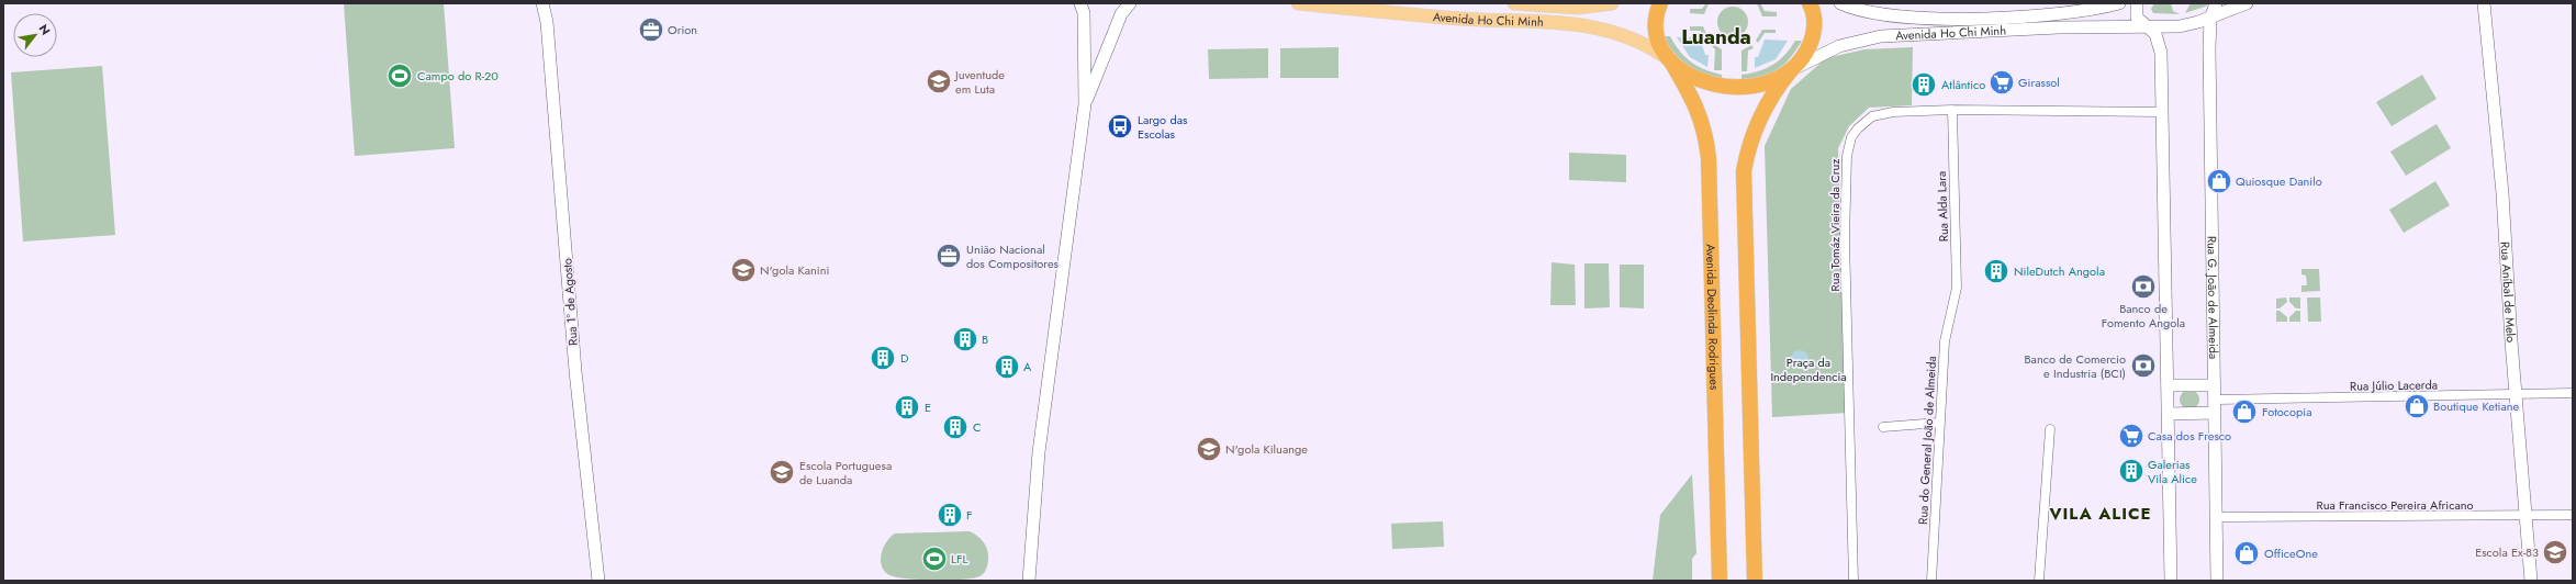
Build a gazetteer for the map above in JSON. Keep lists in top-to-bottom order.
{
  "streets": {
    "highway": ["Avenida Deolinda Rodrigues"],
    "main road": ["Avenida Ho Chi Minh"],
    "street": [
      "Rua Alda Lara",
      "Rua Tomáz Vieira da Cruz",
      "Rua Aníbal de Melo",
      "Rua G. João de Almeida",
      "Rua 1º de Agosto",
      "Rua Júlio Lacerda",
      "Rua do General João de Almeida",
      "Rua Francisco Pereira Africano"
    ]
  },
  "crossings": [
    ["Avenida Ho Chi Minh", "Avenida Deolinda Rodrigues"],
    ["Rua Alda Lara", "Rua Tomáz Vieira da Cruz"],
    ["Rua Alda Lara", "Rua do General João de Almeida"],
    ["Rua Aníbal de Melo", "Rua Júlio Lacerda"],
    ["Rua Aníbal de Melo", "Rua Francisco Pereira Africano"],
    ["Rua G. João de Almeida", "Rua Júlio Lacerda"],
    ["Rua G. João de Almeida", "Rua Francisco Pereira Africano"]
  ],
  "districts": ["Luanda", "VILA ALICE"],
  "parks": ["Praça da Independencia"],
  "places": {
    "office": ["Orion", "União Nacional dos Compositores"],
    "sports": ["Campo do R-20", "LFL"],
    "school or university": [
      "Juventude em Luta",
      "N'gola Kanini",
      "N'gola Kiluange",
      "Escola Portuguesa de Luanda",
      "Escola Ex-83"
    ],
    "supermarket": ["Girassol", "Casa dos Fresco"],
    "building": [
      "Atlântico",
      "NileDutch Angola",
      "B",
      "D",
      "A",
      "E",
      "C",
      "Galerias Vila Alice",
      "F"
    ],
    "bus stop": ["Largo das Escolas"],
    "shop": [
      "Quiosque Danilo",
      "Boutique Ketiane",
      "Fotocopia",
      "OfficeOne"
    ],
    "bank": ["Banco de Fomento Angola", "Banco de Comercio e Industria (BCI)"]
  },
  "north": "top right"
}
